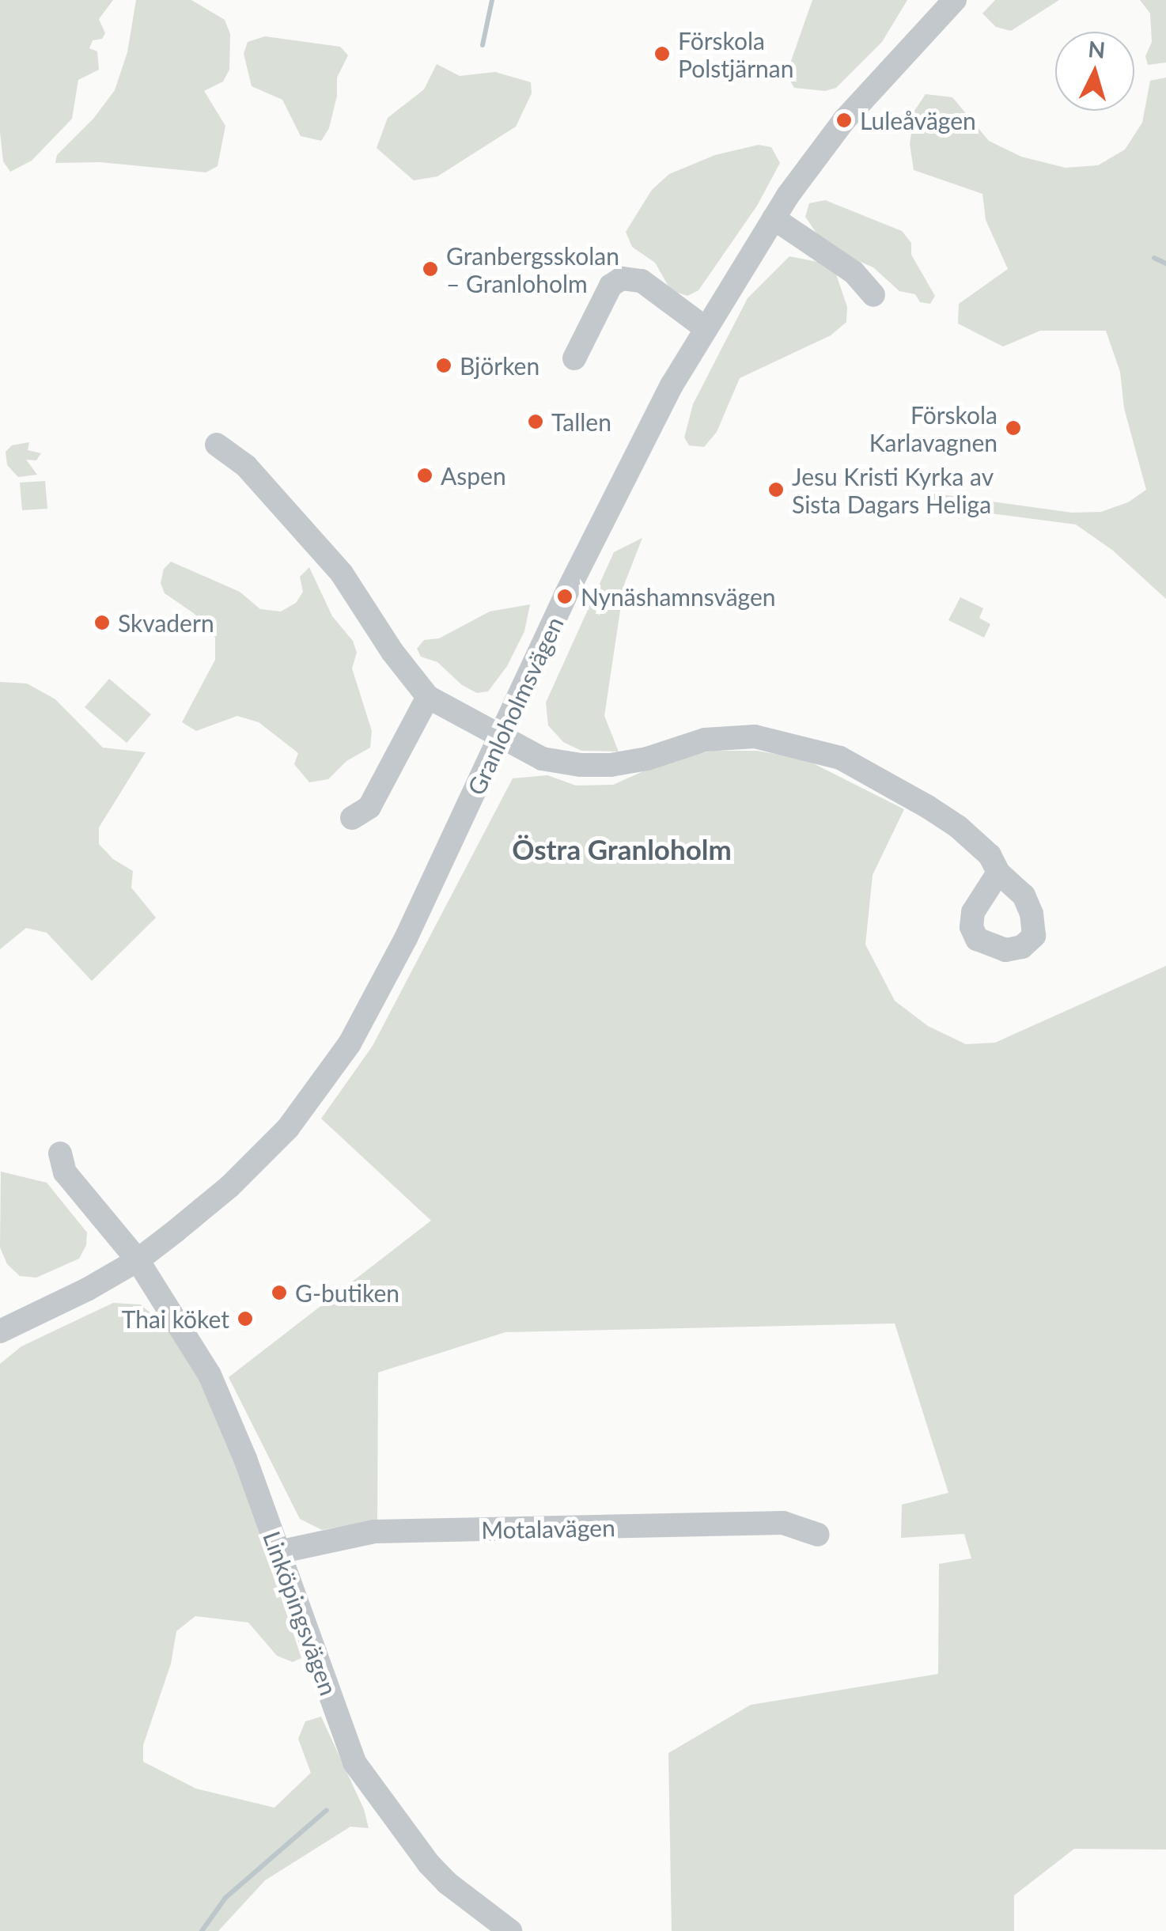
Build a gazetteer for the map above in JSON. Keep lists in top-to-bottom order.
{
  "streets": {
    "street": ["Granloholmsvägen", "Motalavägen", "Linköpingsvägen"]
  },
  "crossings": [
    ["Granloholmsvägen", "Linköpingsvägen"],
    ["Motalavägen", "Linköpingsvägen"]
  ],
  "districts": ["Östra Granloholm"],
  "places": [
    "Förskola Polstjärnan",
    "Luleåvägen",
    "Granbergsskolan – Granloholm",
    "Björken",
    "Tallen",
    "Förskola Karlavagnen",
    "Aspen",
    "Jesu Kristi Kyrka av Sista Dagars Heliga",
    "Nynäshamnsvägen",
    "Skvadern",
    "G-butiken",
    "Thai köket"
  ],
  "north": "top"
}
